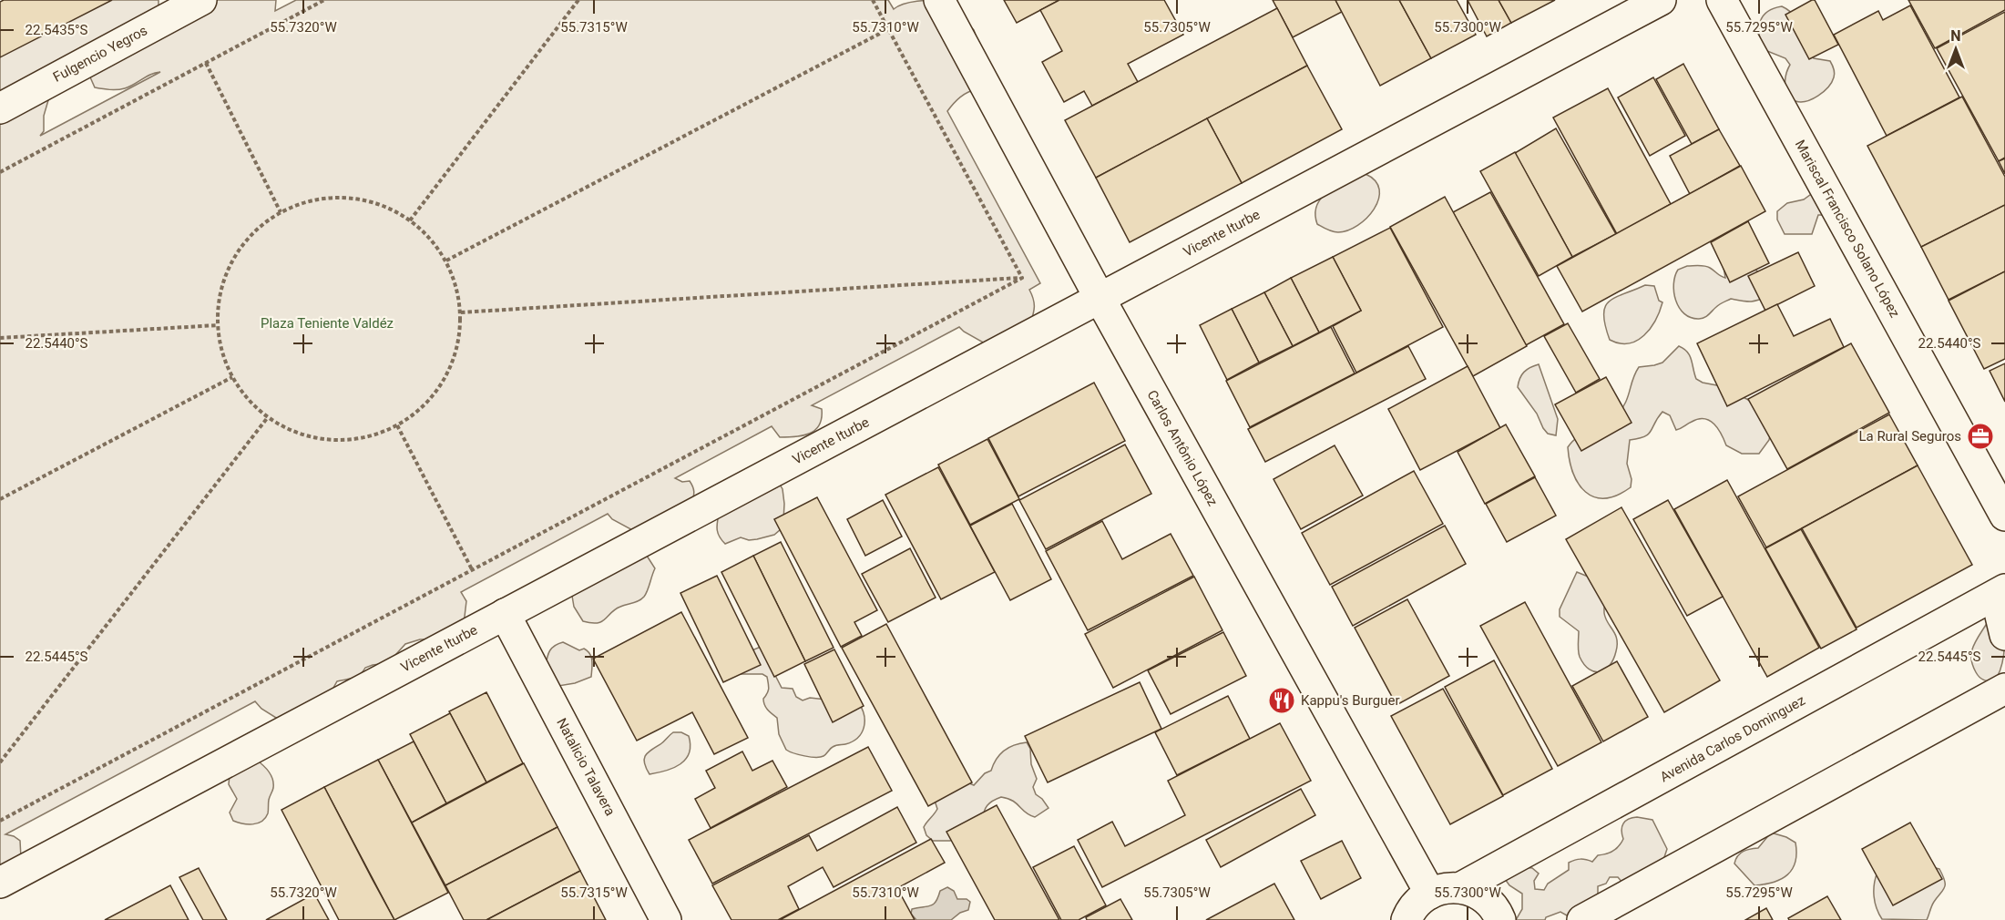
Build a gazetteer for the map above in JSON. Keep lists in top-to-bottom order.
{
  "streets": {
    "street": [
      "Fulgencio Yegros",
      "Mariscal Francisco Solano López",
      "Vicente Iturbe",
      "Carlos Antônio López",
      "Avenida Carlos Dominguez",
      "Natalicio Talavera"
    ]
  },
  "crossings": [
    ["Vicente Iturbe", "Carlos Antônio López"],
    ["Vicente Iturbe", "Natalicio Talavera"],
    ["Carlos Antônio López", "Avenida Carlos Dominguez"]
  ],
  "parks": ["Plaza Teniente Valdéz"],
  "places": {
    "office": ["La Rural Seguros"],
    "restaurant": ["Kappu's Burguer"]
  },
  "north": "top",
  "coordinates": [
    "55.7320°W",
    "55.7315°W",
    "55.7310°W",
    "55.7305°W",
    "55.7300°W",
    "55.7295°W",
    "22.5435°S",
    "22.5440°S",
    "22.5445°S"
  ]
}
